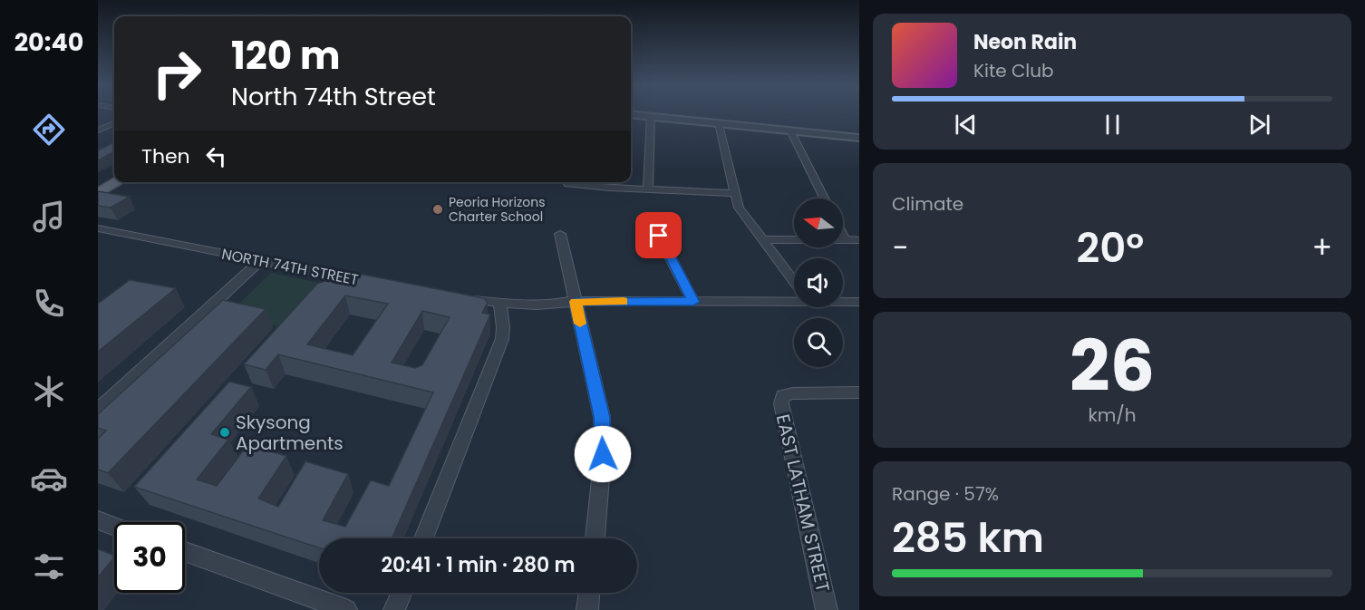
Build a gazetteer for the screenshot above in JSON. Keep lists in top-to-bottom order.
{
  "streets": {
    "street": ["NORTH 74TH STREET", "EAST LATHAM STREET"]
  },
  "places": ["Peoria Horizons Charter School", "Skysong Apartments"],
  "north": "left",
  "page": {
    "tabs": "20:40",
    "turn": ["120 m", "North 74th Street"],
    "song": ["Neon Rain", "Kite Club"],
    "then": "Then",
    "tile": [
      "Climate",
      ["26", "km/h"],
      ["Range · 57%", "285 km"]
    ],
    "heat": ["−", "20°", "+"],
    "limit": "30",
    "trip": "20:41 · 1 min · 280 m"
  }
}
